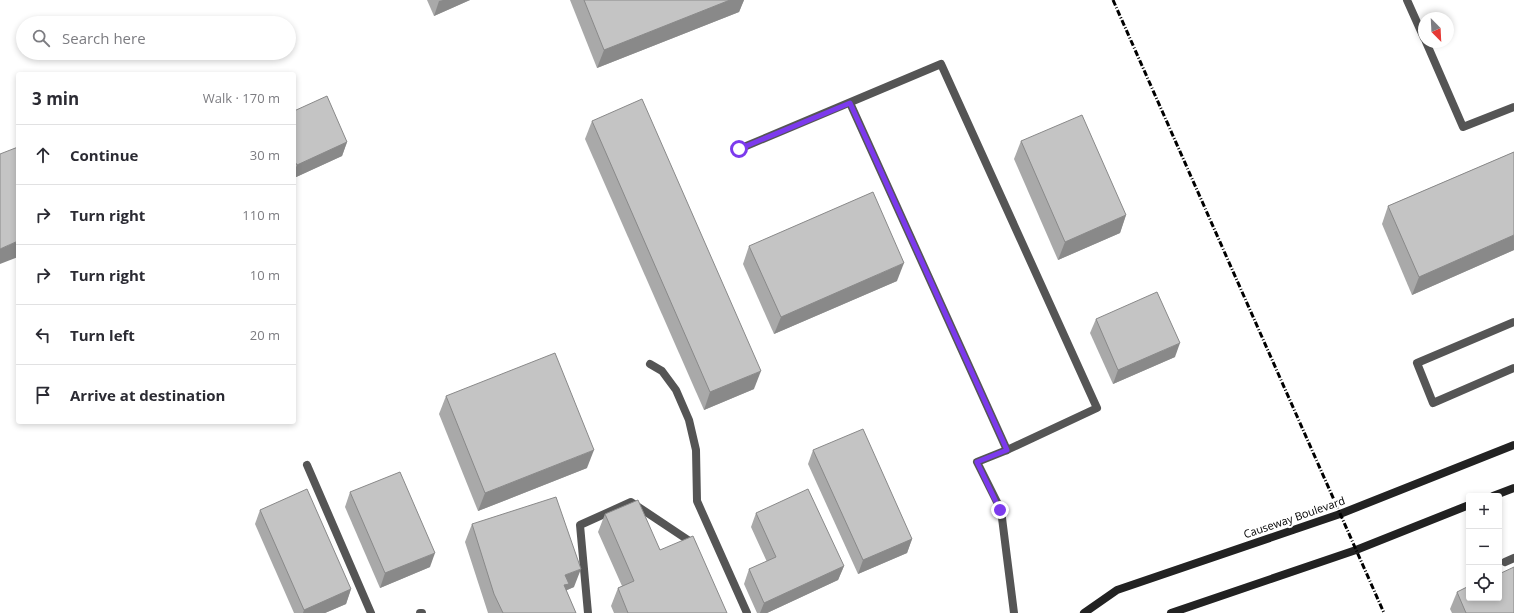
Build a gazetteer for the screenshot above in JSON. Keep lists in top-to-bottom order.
{
  "streets": {
    "main road": ["Causeway Boulevard"]
  },
  "north": "bottom right",
  "page": {
    "search": "Search here",
    "heading": ["3 min", "Walk · 170 m"],
    "list": [
      ["Continue", "30 m"],
      ["Turn right", "110 m"],
      ["Turn right", "10 m"],
      ["Turn left", "20 m"],
      "Arrive at destination"
    ],
    "map_buttons": ["+", "−"]
  }
}
